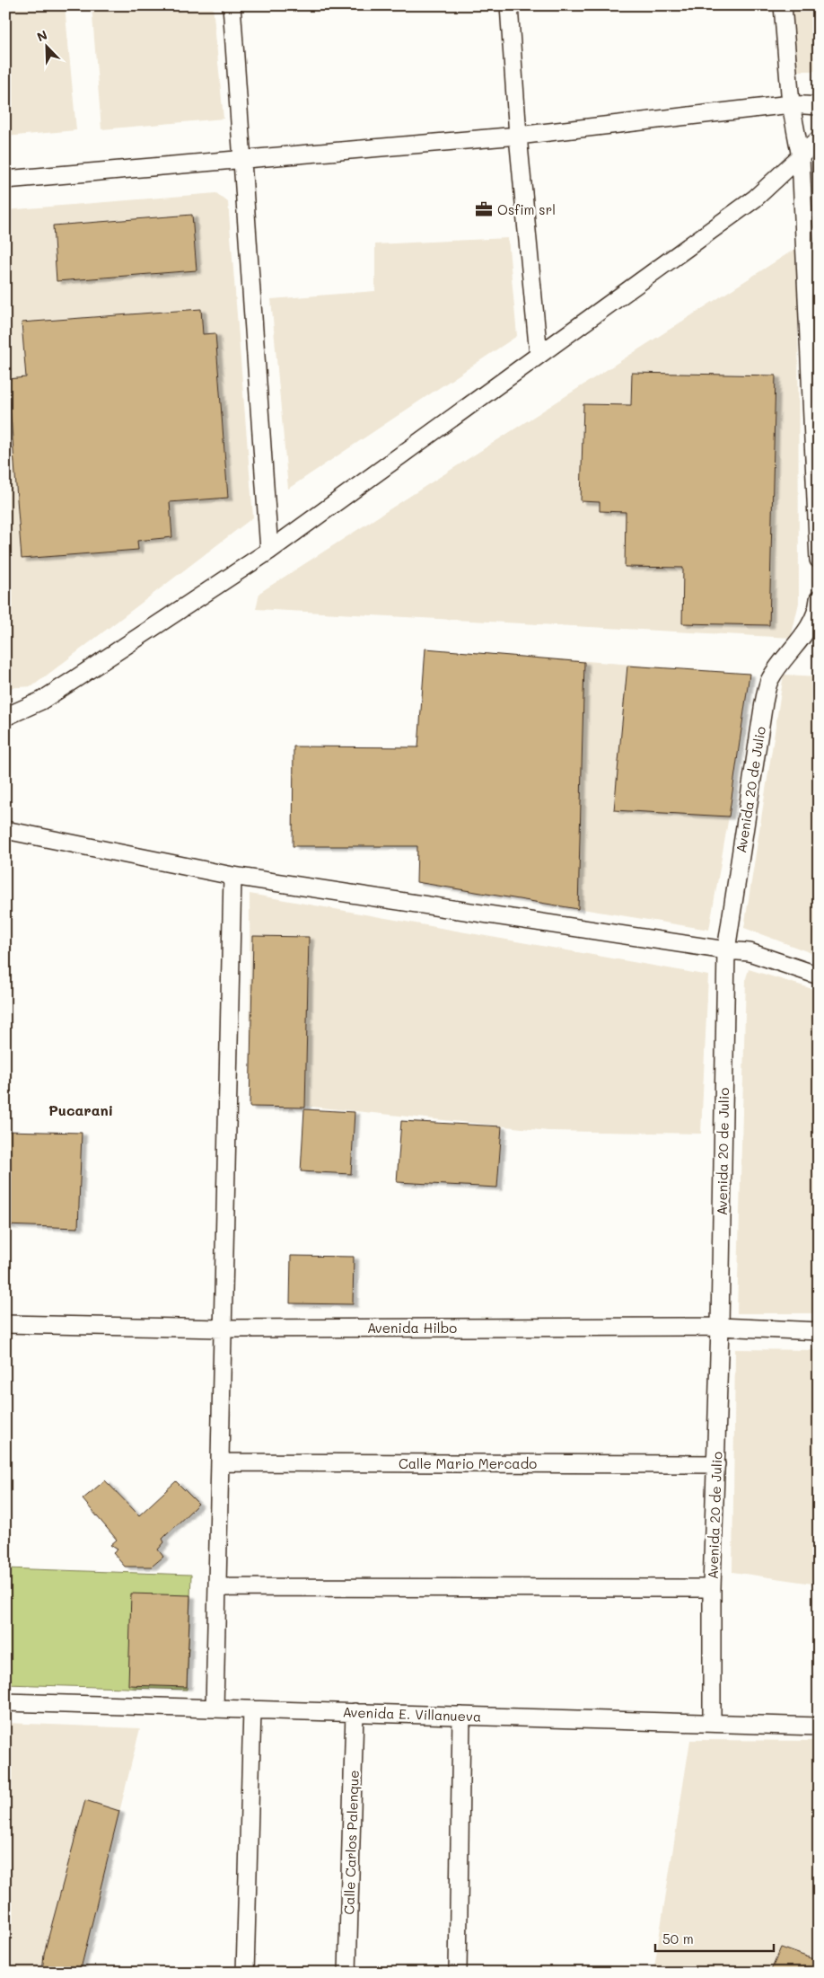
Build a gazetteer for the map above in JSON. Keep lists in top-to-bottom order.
{
  "streets": {
    "street": [
      "Avenida 20 de Julio",
      "Avenida Hilbo",
      "Calle Mario Mercado",
      "Avenida E. Villanueva",
      "Calle Carlos Palenque"
    ]
  },
  "crossings": [
    ["Avenida 20 de Julio", "Avenida Hilbo"],
    ["Avenida 20 de Julio", "Calle Mario Mercado"],
    ["Avenida 20 de Julio", "Avenida E. Villanueva"],
    ["Avenida E. Villanueva", "Calle Carlos Palenque"]
  ],
  "districts": ["Pucarani"],
  "places": {
    "office": ["Osfim srl"]
  },
  "scale_bar": "50 m",
  "north": "top left"
}
